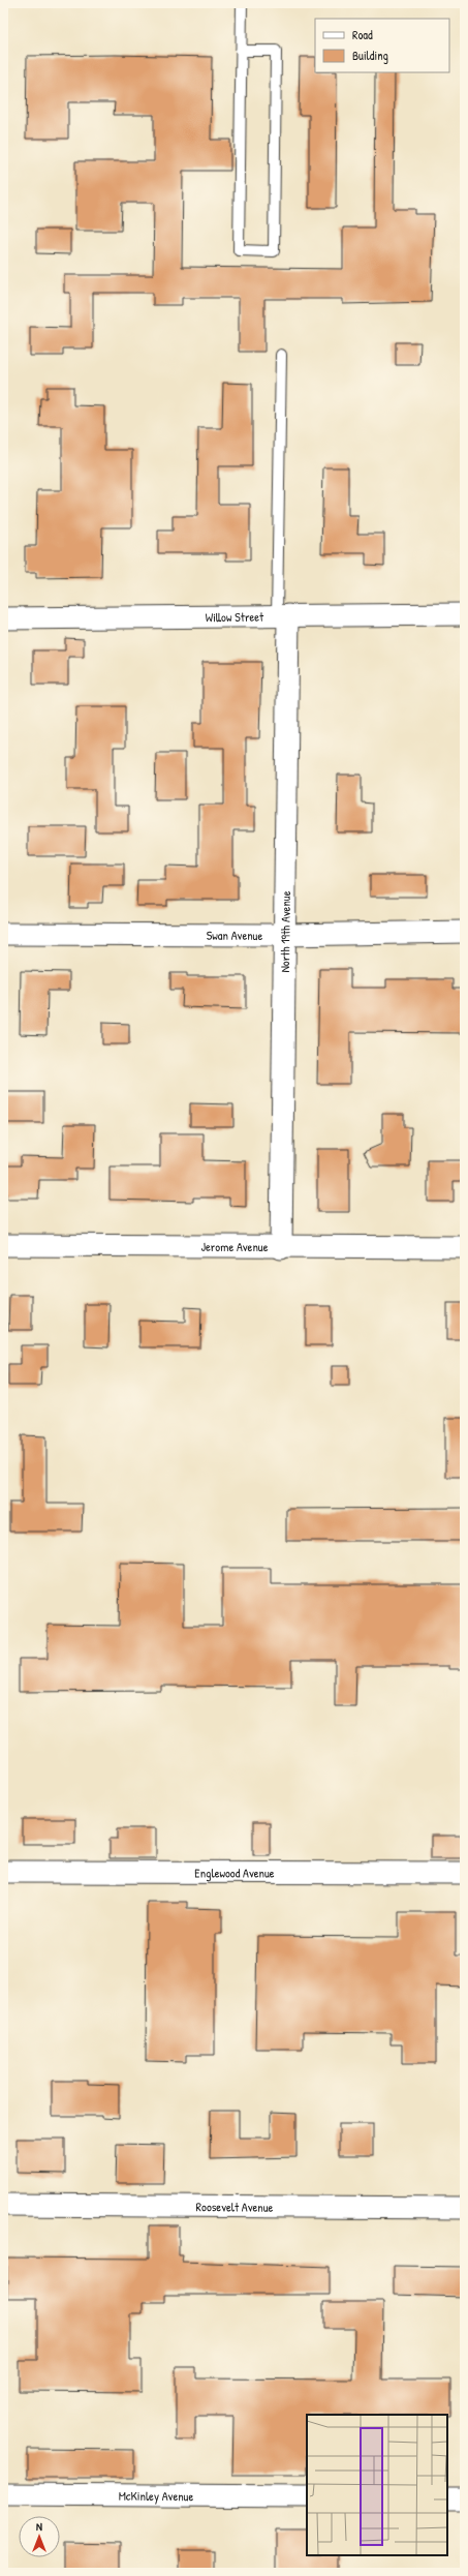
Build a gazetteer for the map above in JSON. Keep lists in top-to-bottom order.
{
  "streets": {
    "street": [
      "Willow Street",
      "North 19th Avenue",
      "Swan Avenue",
      "Jerome Avenue",
      "Englewood Avenue",
      "Roosevelt Avenue",
      "McKinley Avenue"
    ]
  },
  "crossings": [
    ["Willow Street", "North 19th Avenue"],
    ["North 19th Avenue", "Swan Avenue"],
    ["North 19th Avenue", "Jerome Avenue"]
  ],
  "legend": ["Road", "Building"],
  "north": "top"
}
